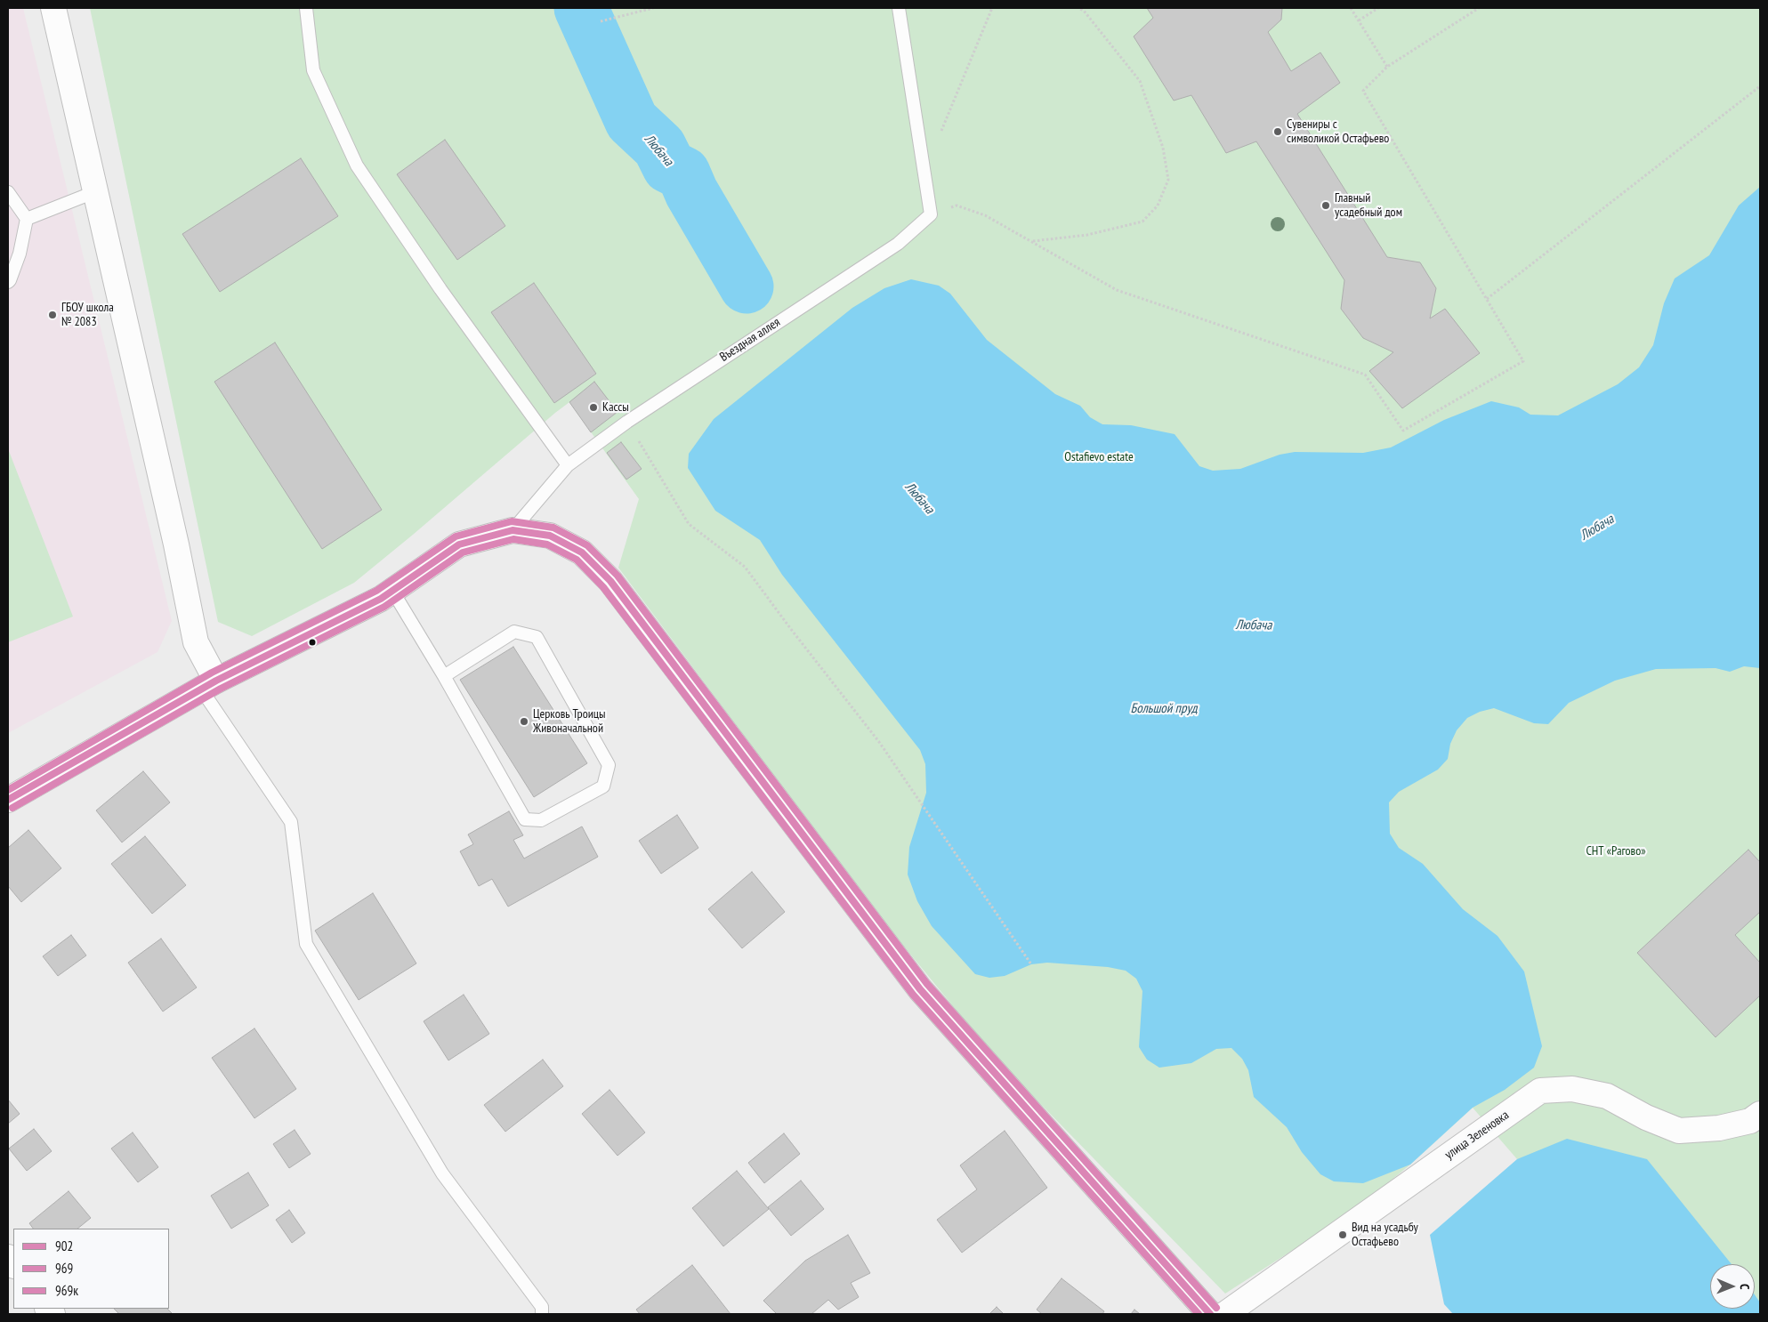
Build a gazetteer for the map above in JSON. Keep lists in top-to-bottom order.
{
  "streets": {
    "street": ["улица Зеленовка"],
    "lane": ["Въездная аллея"]
  },
  "water": ["Любача", "Большой пруд"],
  "parks": ["Ostafievo estate", "СНТ «Рагово»"],
  "places": [
    "Сувениры с символикой Остафьево",
    "Главный усадебный дом",
    "ГБОУ школа № 2083",
    "Кассы",
    "Церковь Троицы Живоначальной",
    "Вид на усадьбу Остафьево"
  ],
  "lines": ["transit line 969к", "transit line 902", "transit line 969"],
  "legend": ["902", "969", "969к"],
  "north": "right"
}
